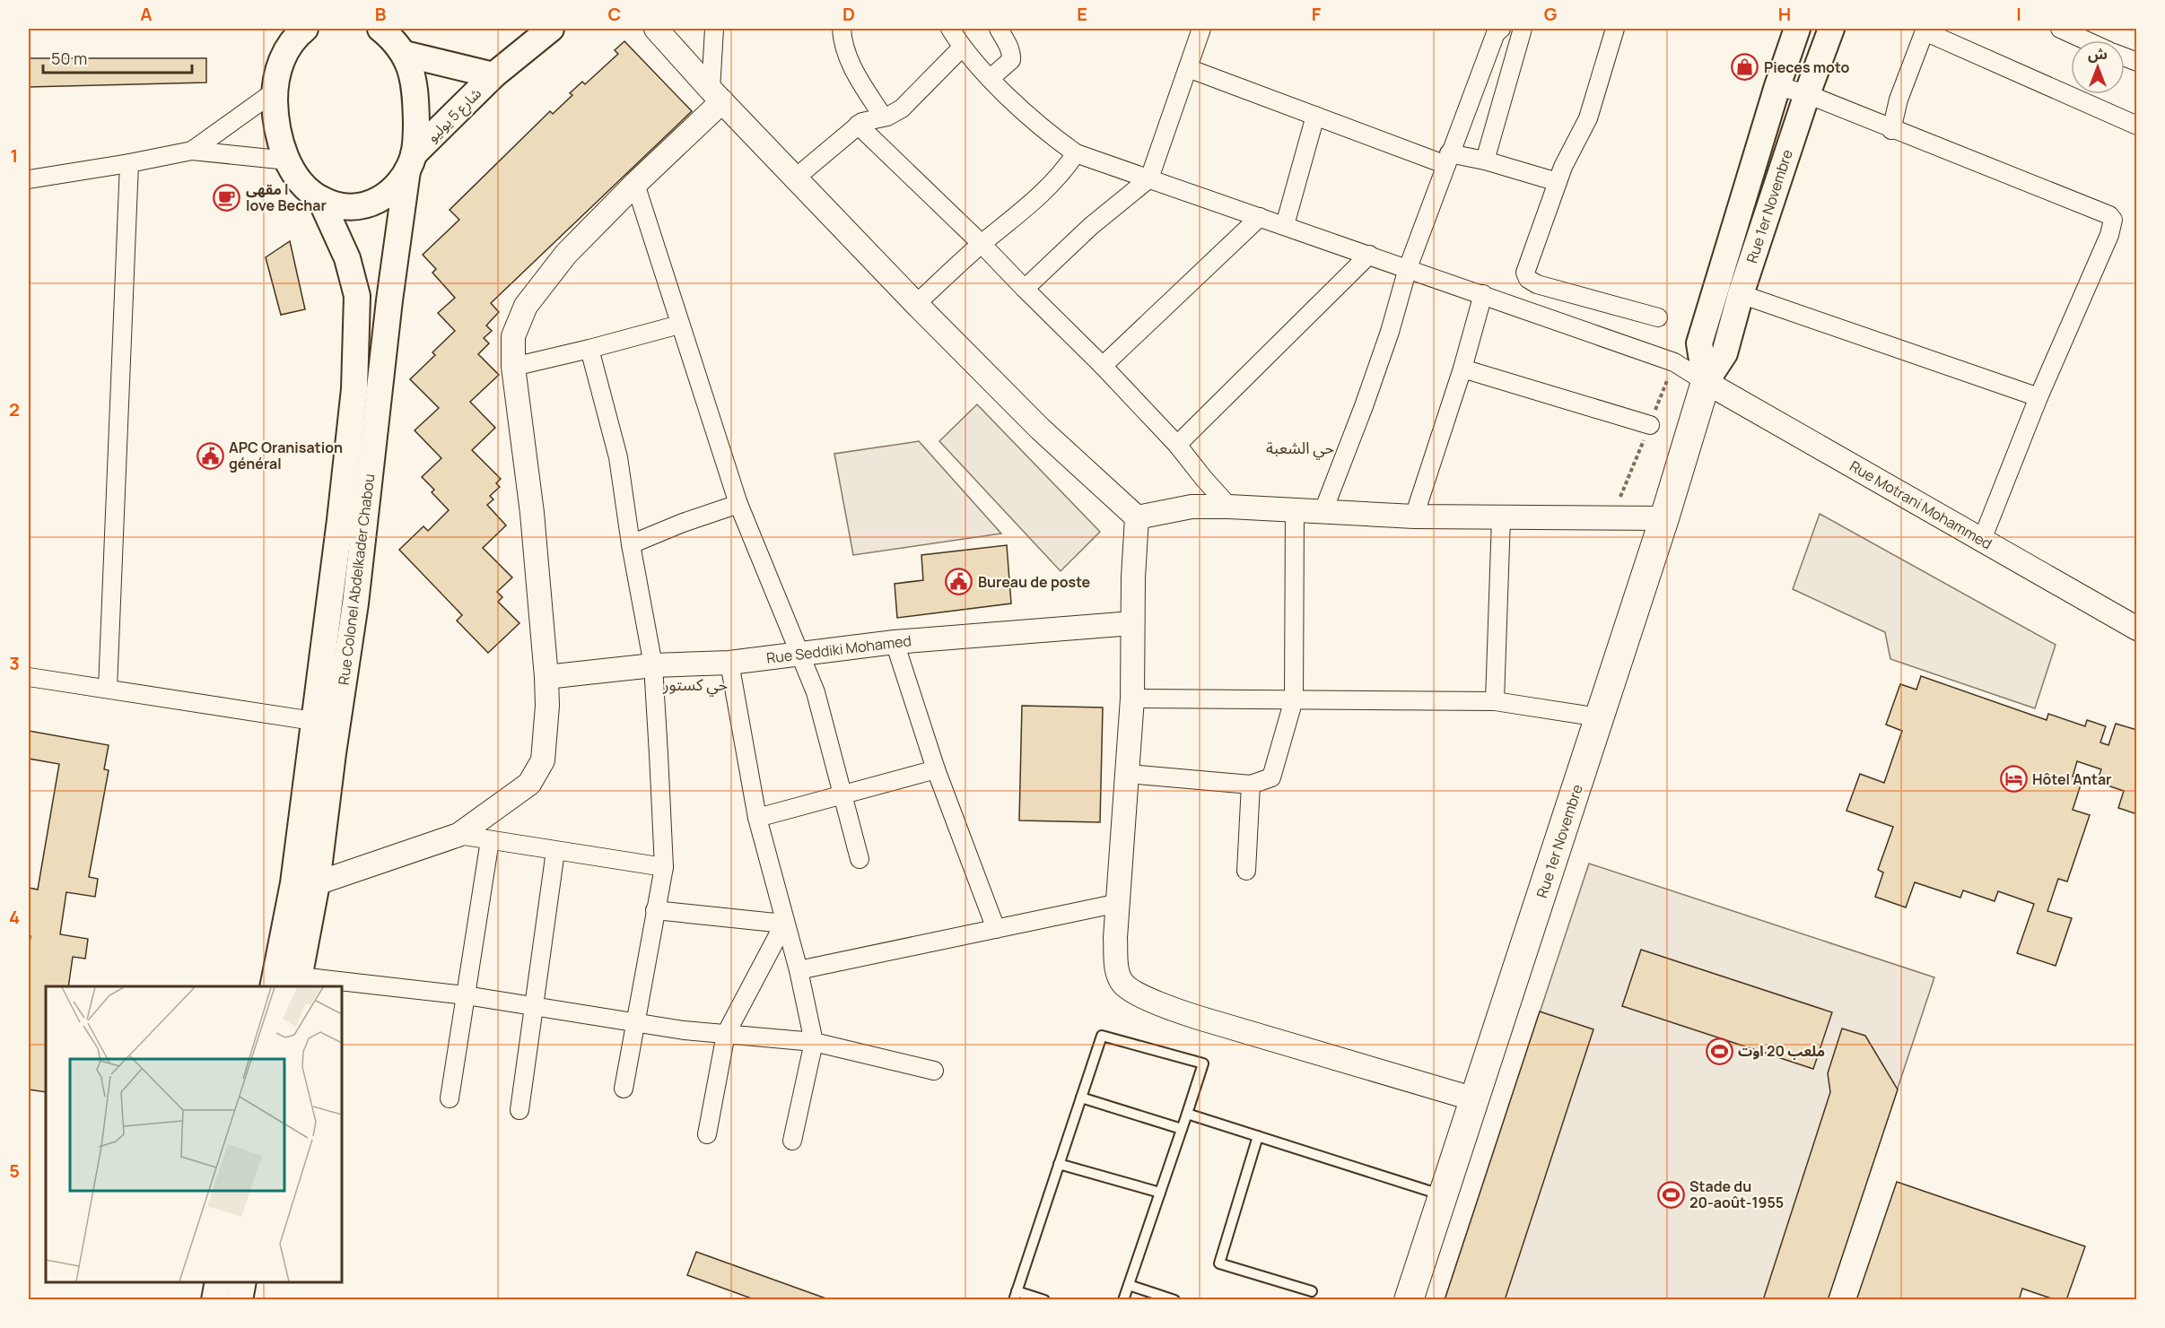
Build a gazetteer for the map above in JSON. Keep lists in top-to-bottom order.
{
  "streets": {
    "main road": ["شارع 5 يوليو", "Rue 1er Novembre", "Rue Colonel Abdelkader Chabou"],
    "street": ["Rue Motrani Mohammed", "Rue Seddiki Mohamed"]
  },
  "crossings": [
    ["شارع 5 يوليو", "Rue Colonel Abdelkader Chabou"],
    ["Rue 1er Novembre", "Rue Motrani Mohammed"]
  ],
  "districts": ["حي الشعبة", "حي كستور"],
  "places": {
    "shop": ["Pieces moto"],
    "cafe": ["مقهى I love Bechar"],
    "public building": ["APC Oranisation général", "Bureau de poste"],
    "hotel": ["Hôtel Antar"],
    "sports": ["ملعب 20 اوت", "Stade du 20-août-1955"]
  },
  "scale_bar": "50 m",
  "north": "top",
  "grid": {
    "columns": [
      "A",
      "B",
      "C",
      "D",
      "E",
      "F",
      "G",
      "H",
      "I"
    ],
    "rows": [
      "1",
      "2",
      "3",
      "4",
      "5"
    ]
  }
}
